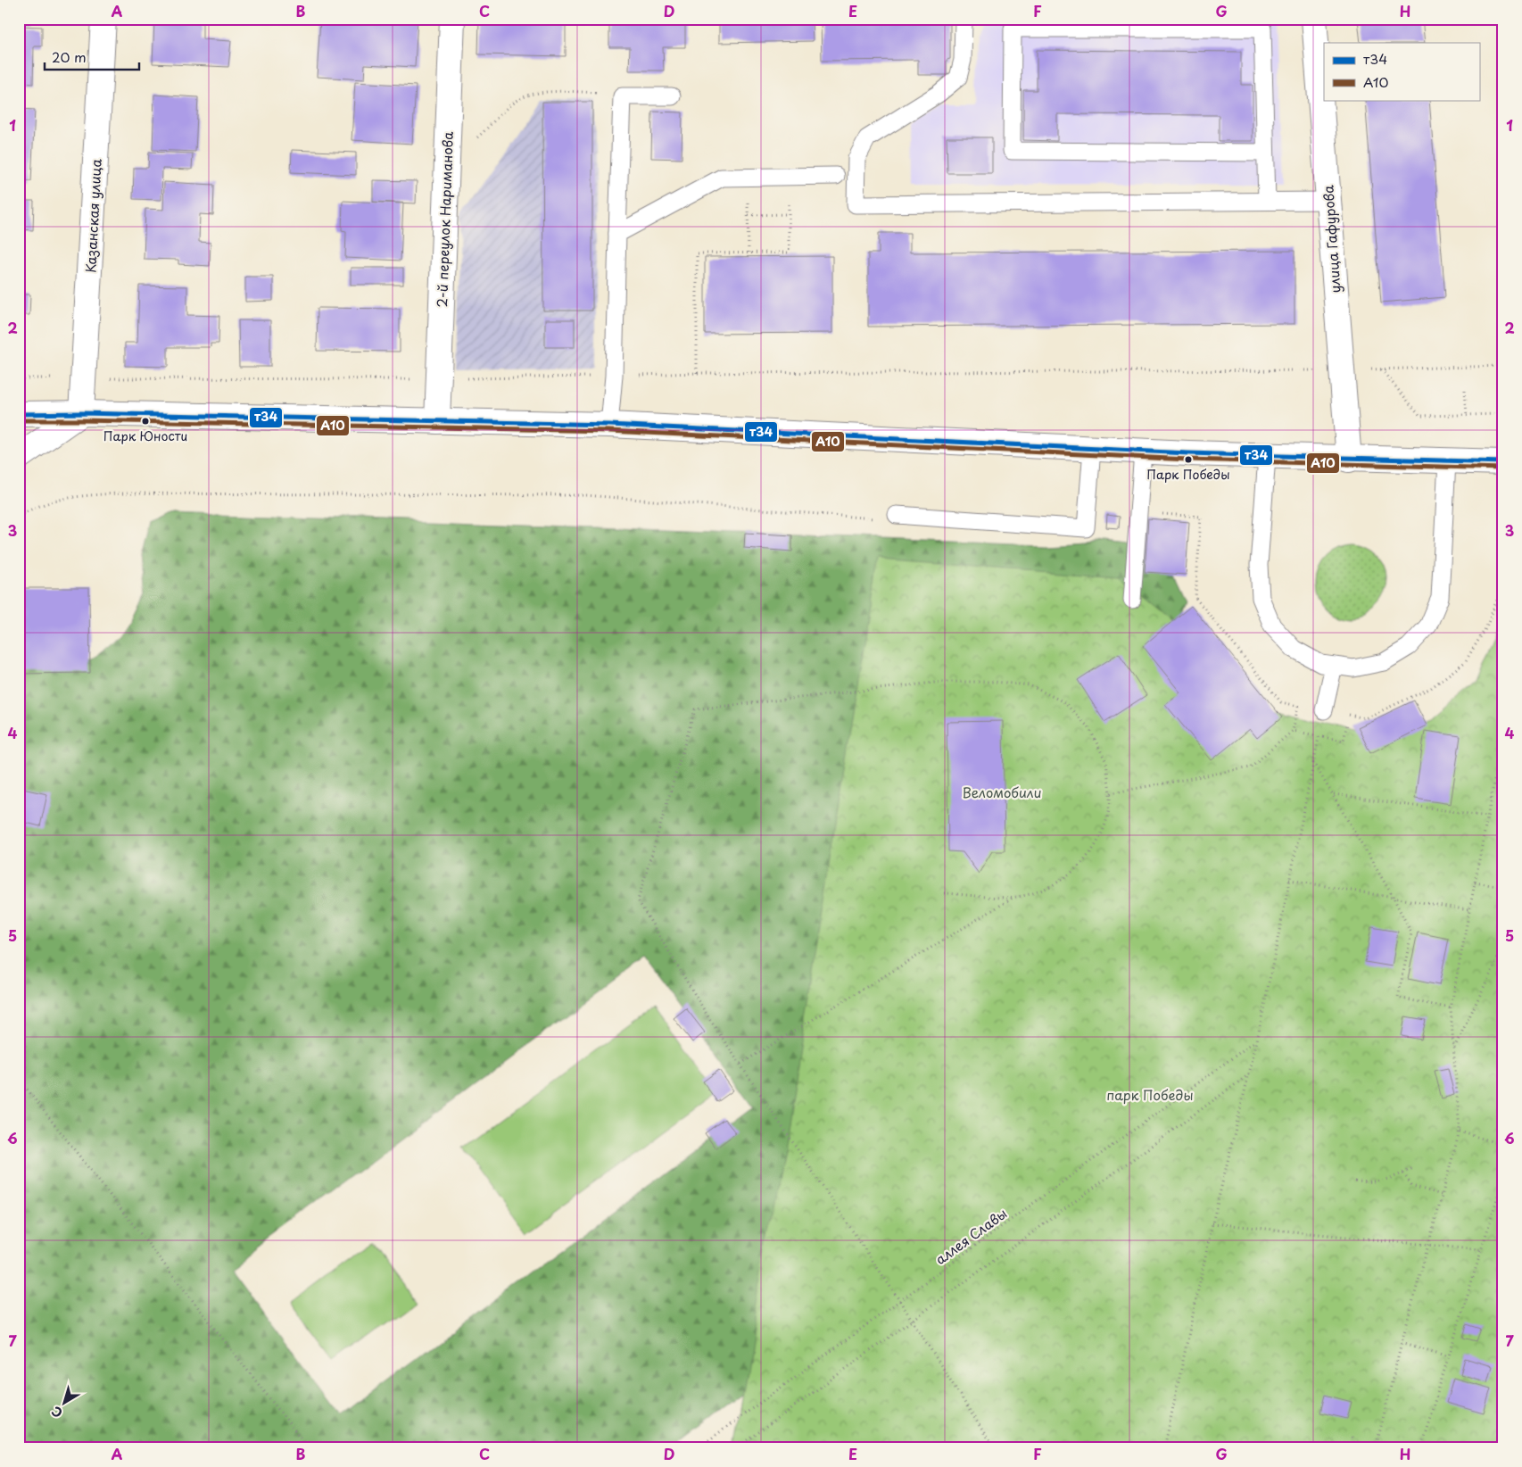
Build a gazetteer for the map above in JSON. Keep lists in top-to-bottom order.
{
  "streets": {
    "main road": ["Казанская улица", "2-й переулок Нариманова", "улица Гафурова"],
    "path": ["аллея Славы"]
  },
  "parks": ["Веломобили", "парк Победы"],
  "places": ["Парк Юности", "Парк Победы"],
  "lines": ["transit line т34", "transit line А10"],
  "legend": ["т34", "А10"],
  "scale_bar": "20 m",
  "north": "bottom left",
  "grid": {
    "columns": [
      "A",
      "B",
      "C",
      "D",
      "E",
      "F",
      "G",
      "H"
    ],
    "rows": [
      "1",
      "2",
      "3",
      "4",
      "5",
      "6",
      "7"
    ]
  }
}
